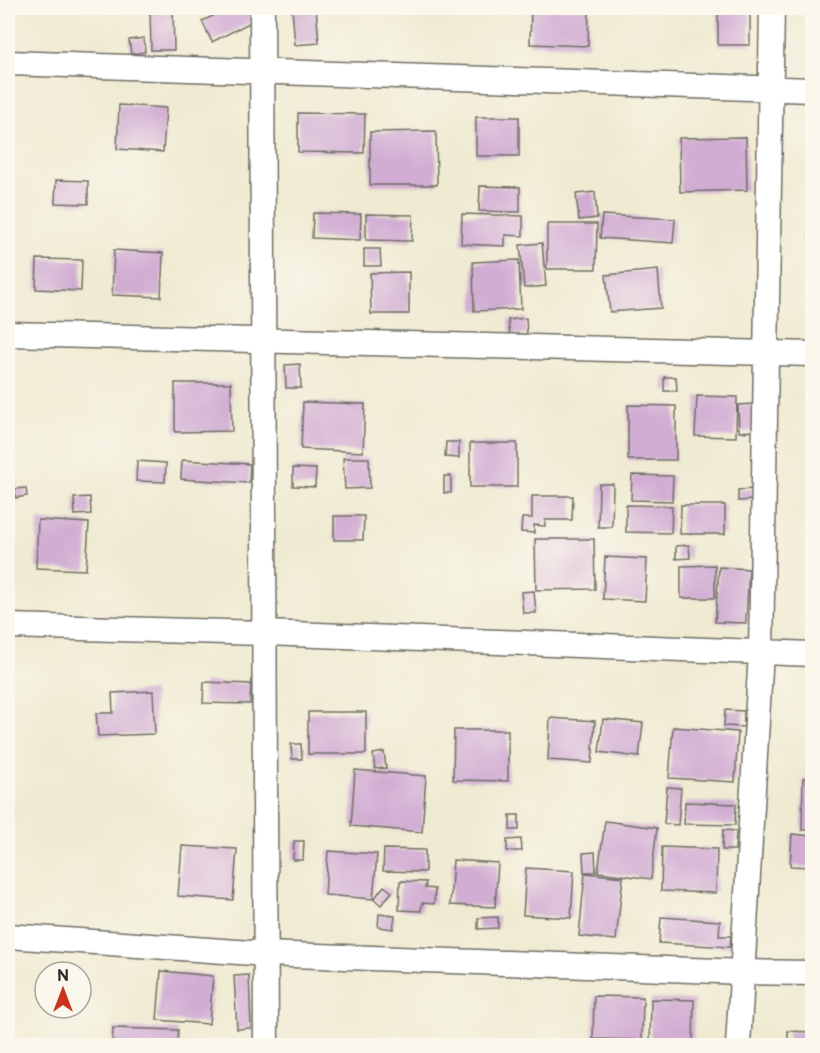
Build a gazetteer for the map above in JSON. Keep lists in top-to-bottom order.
{
  "north": "top"
}
